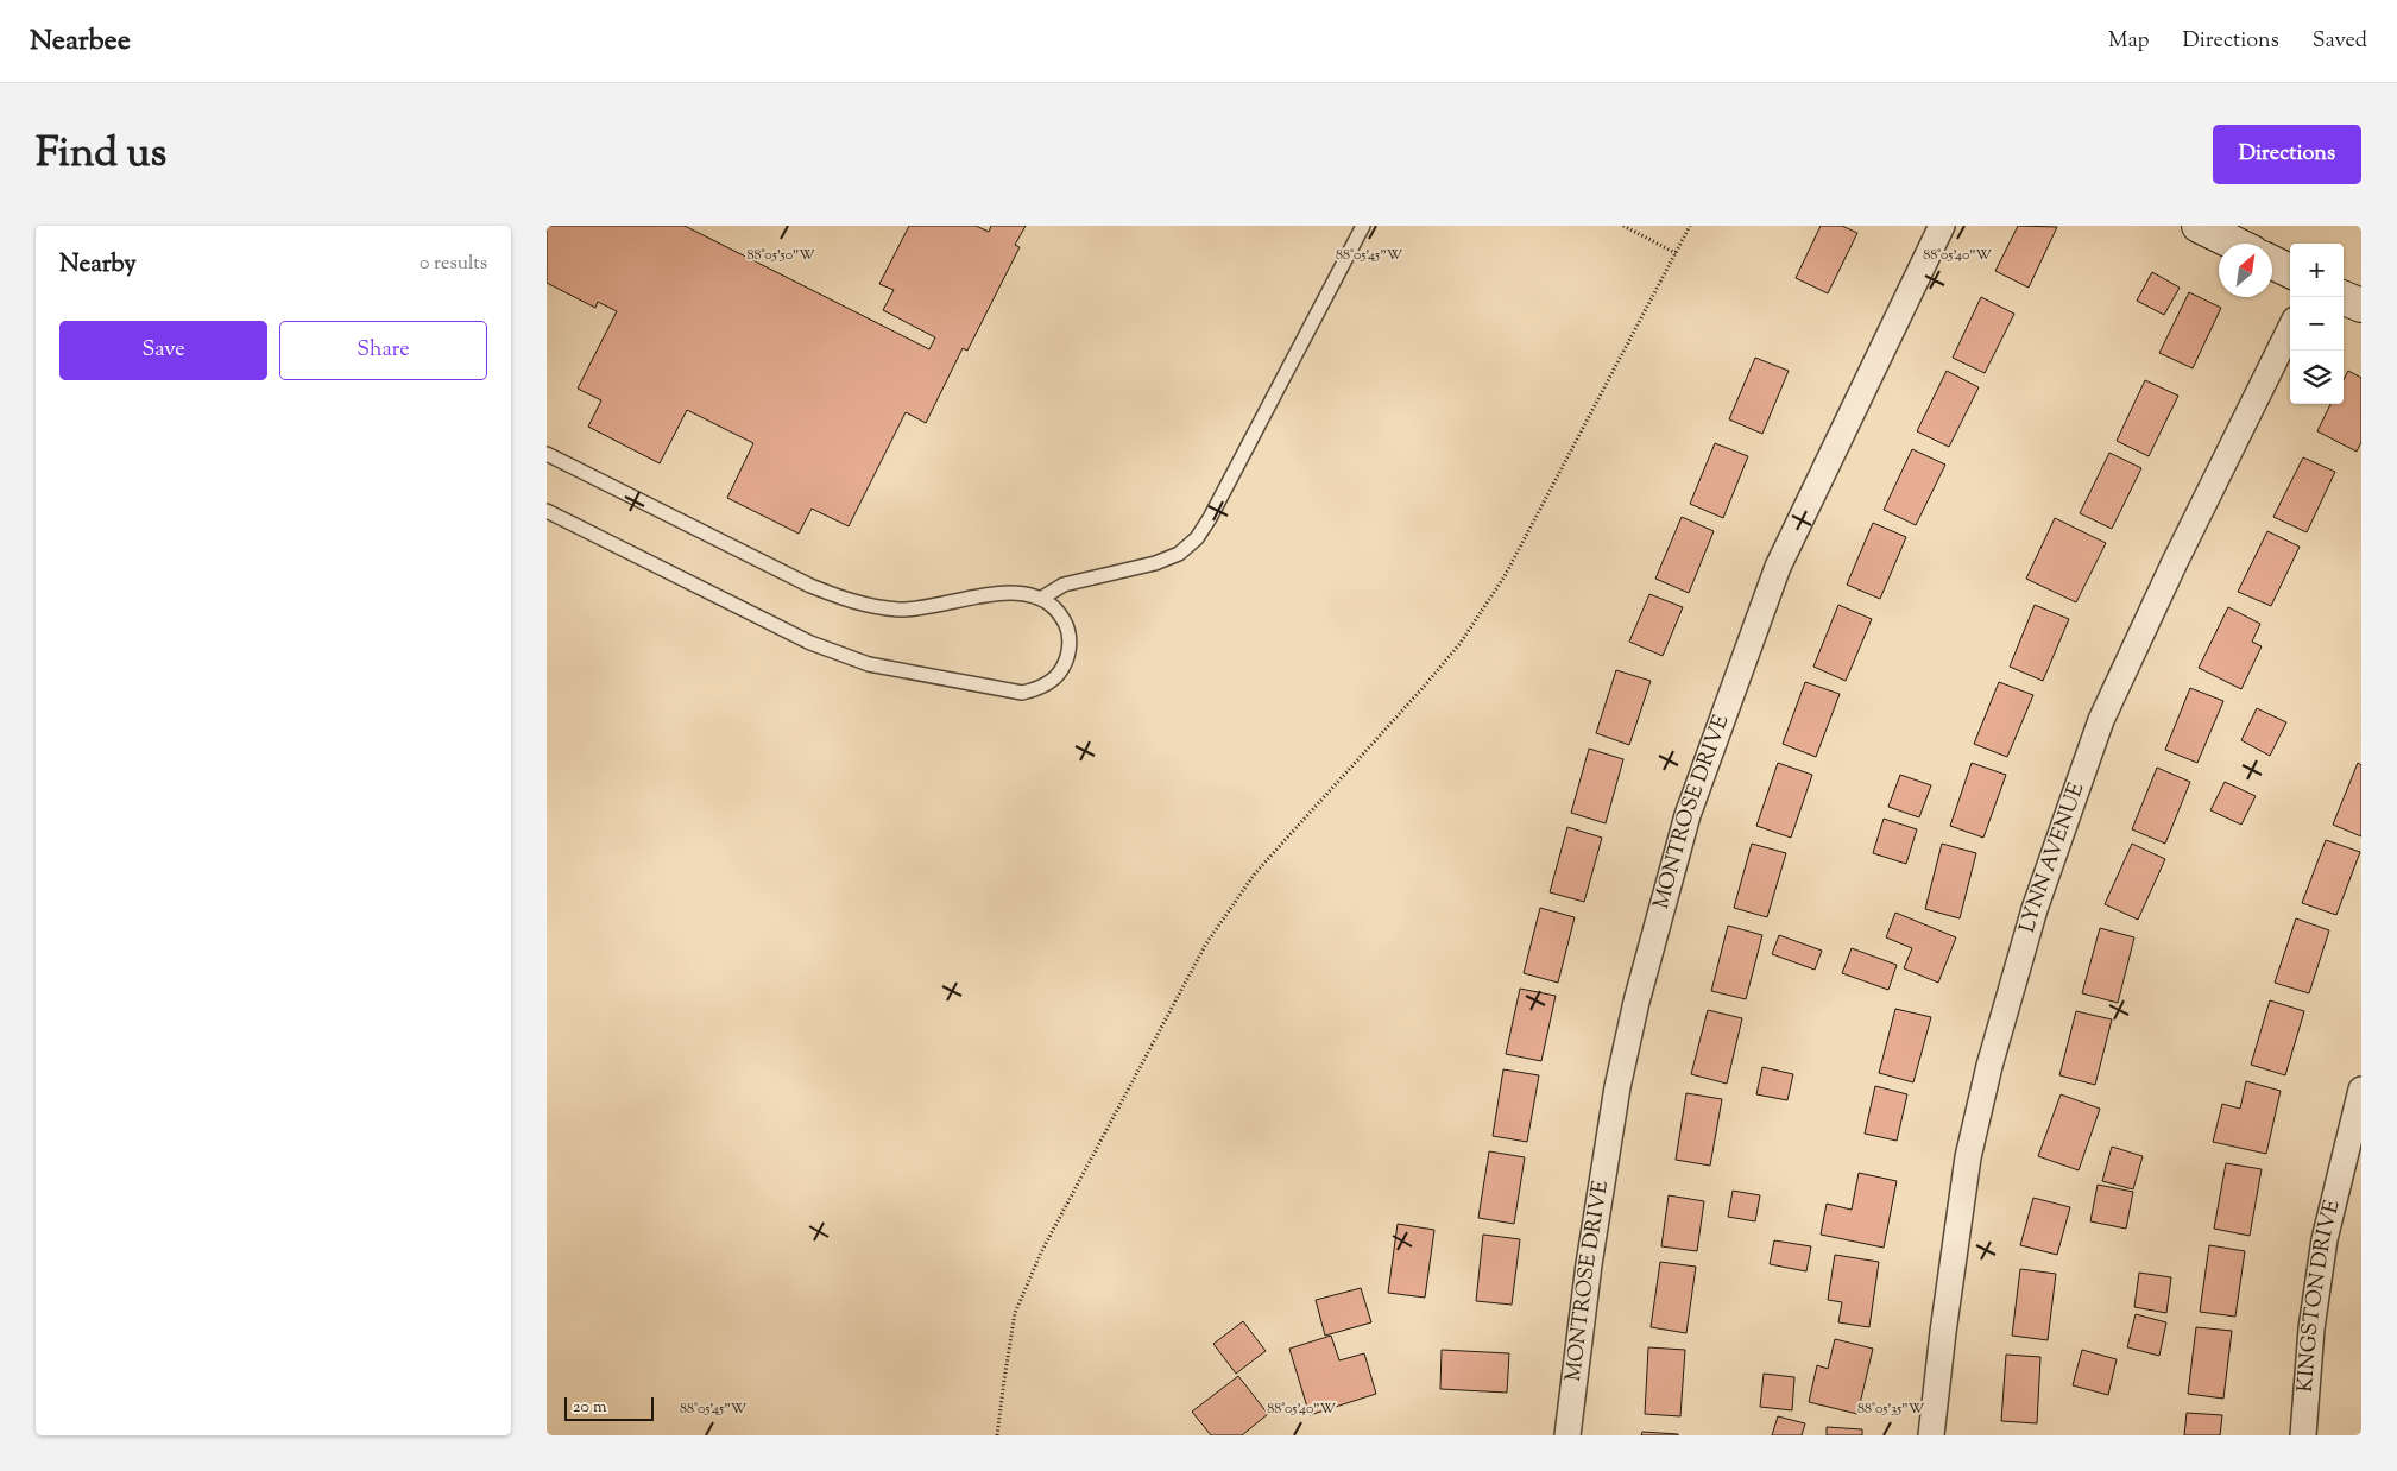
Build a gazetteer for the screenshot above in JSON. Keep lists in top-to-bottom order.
{
  "streets": {
    "street": ["MONTROSE DRIVE", "LYNN AVENUE", "KINGSTON DRIVE"]
  },
  "scale_bar": "20 m",
  "north": "top right",
  "page": {
    "header": "Nearbee",
    "nav": ["Map", "Directions", "Saved"],
    "title": "Find us",
    "buttons": [
      "Directions",
      ["Save", "Share"]
    ],
    "heading": ["Nearby", "0 results"],
    "map_buttons": ["+", "−"],
    "scale": "20 m"
  },
  "coordinates": [
    "88°05'50\"W",
    "88°05'45\"W",
    "88°05'40\"W",
    "88°05'35\"W"
  ]
}
